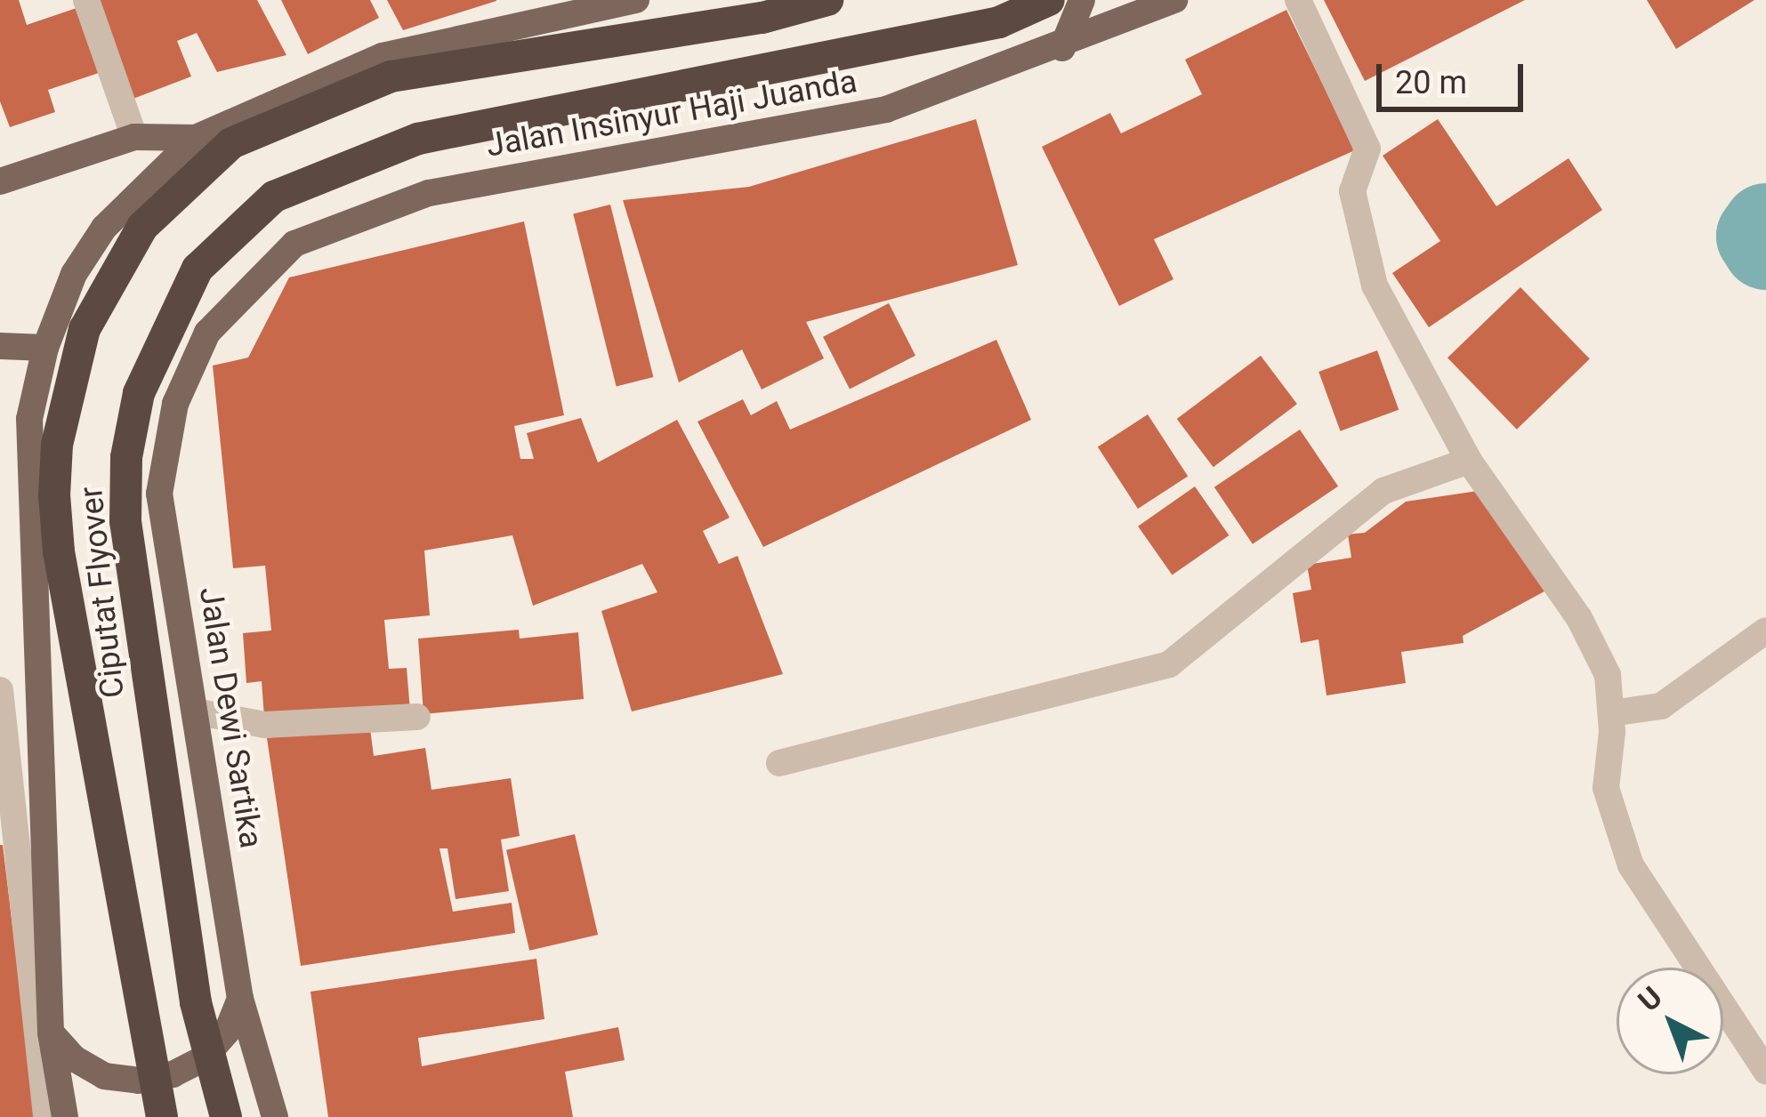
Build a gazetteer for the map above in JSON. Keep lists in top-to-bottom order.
{
  "streets": {
    "highway": ["Ciputat Flyover"],
    "main road": ["Jalan Insinyur Haji Juanda", "Jalan Dewi Sartika"]
  },
  "crossings": [
    ["Jalan Insinyur Haji Juanda", "Jalan Dewi Sartika"]
  ],
  "scale_bar": "20 m",
  "north": "top left"
}
